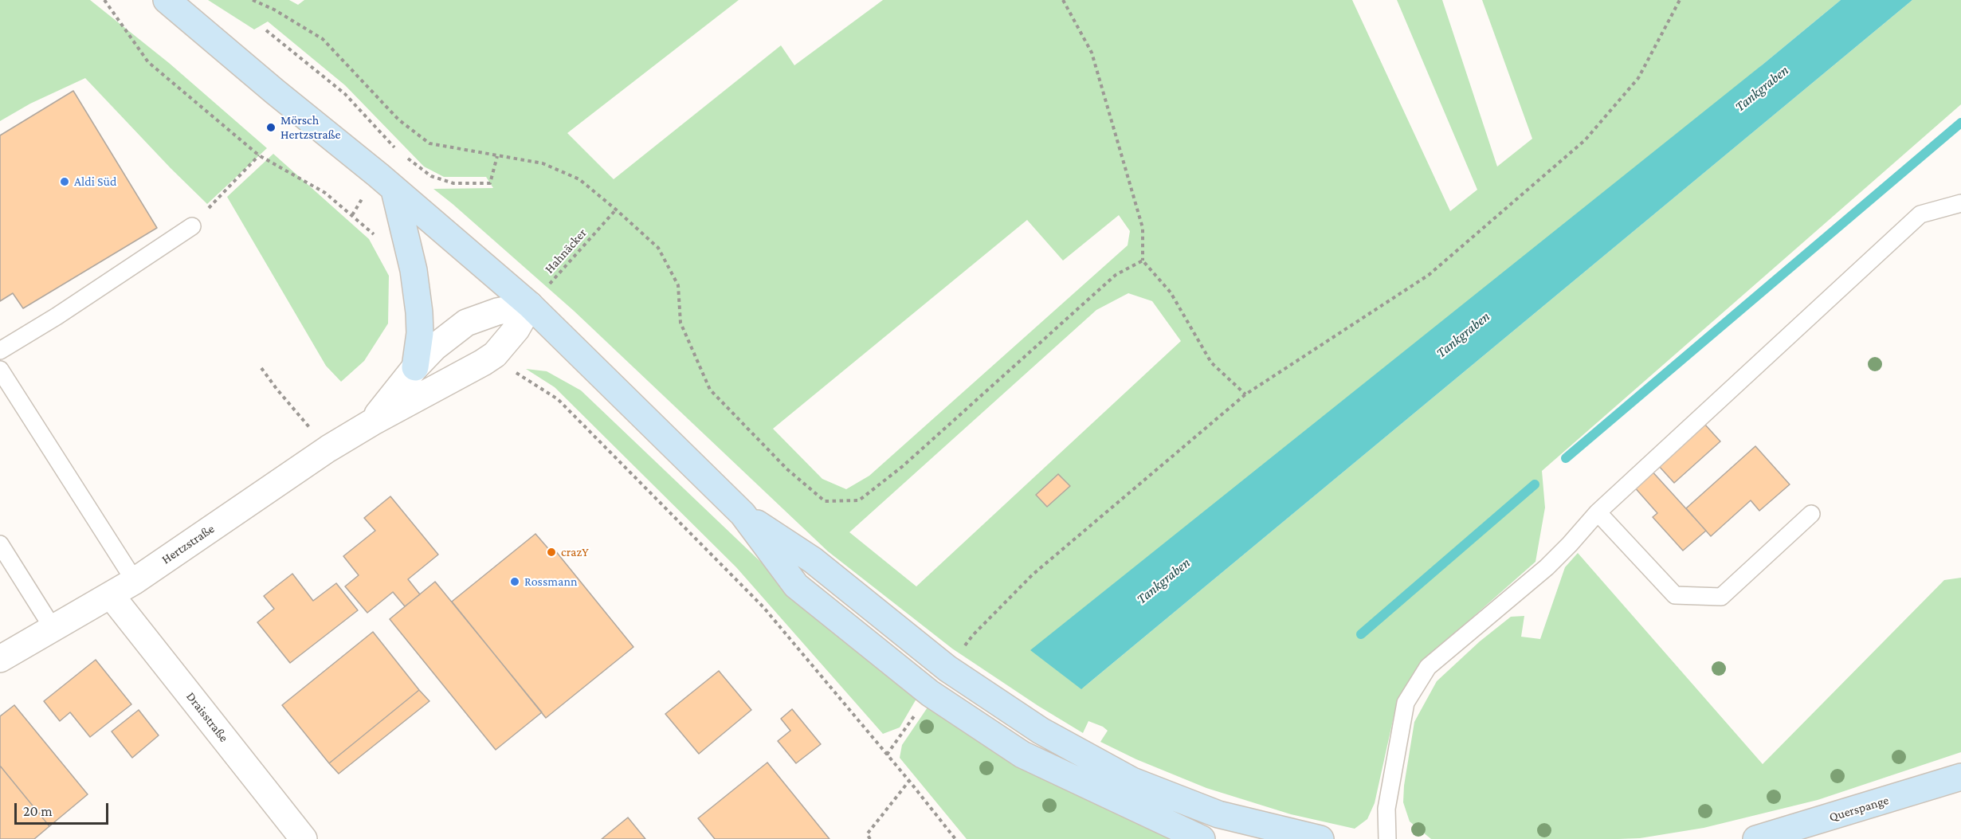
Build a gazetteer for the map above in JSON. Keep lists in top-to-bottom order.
{
  "streets": {
    "main road": ["Querspange"],
    "street": ["Hertzstraße", "Draisstraße"],
    "path": ["Hahnäcker"]
  },
  "crossings": [
    ["Hahnäcker", "Hertzstraße"],
    ["Hertzstraße", "Draisstraße"]
  ],
  "water": ["Tankgraben"],
  "places": [
    "Mörsch Hertzstraße",
    "Aldi Süd",
    "crazY",
    "Rossmann"
  ],
  "scale_bar": "20 m"
}
